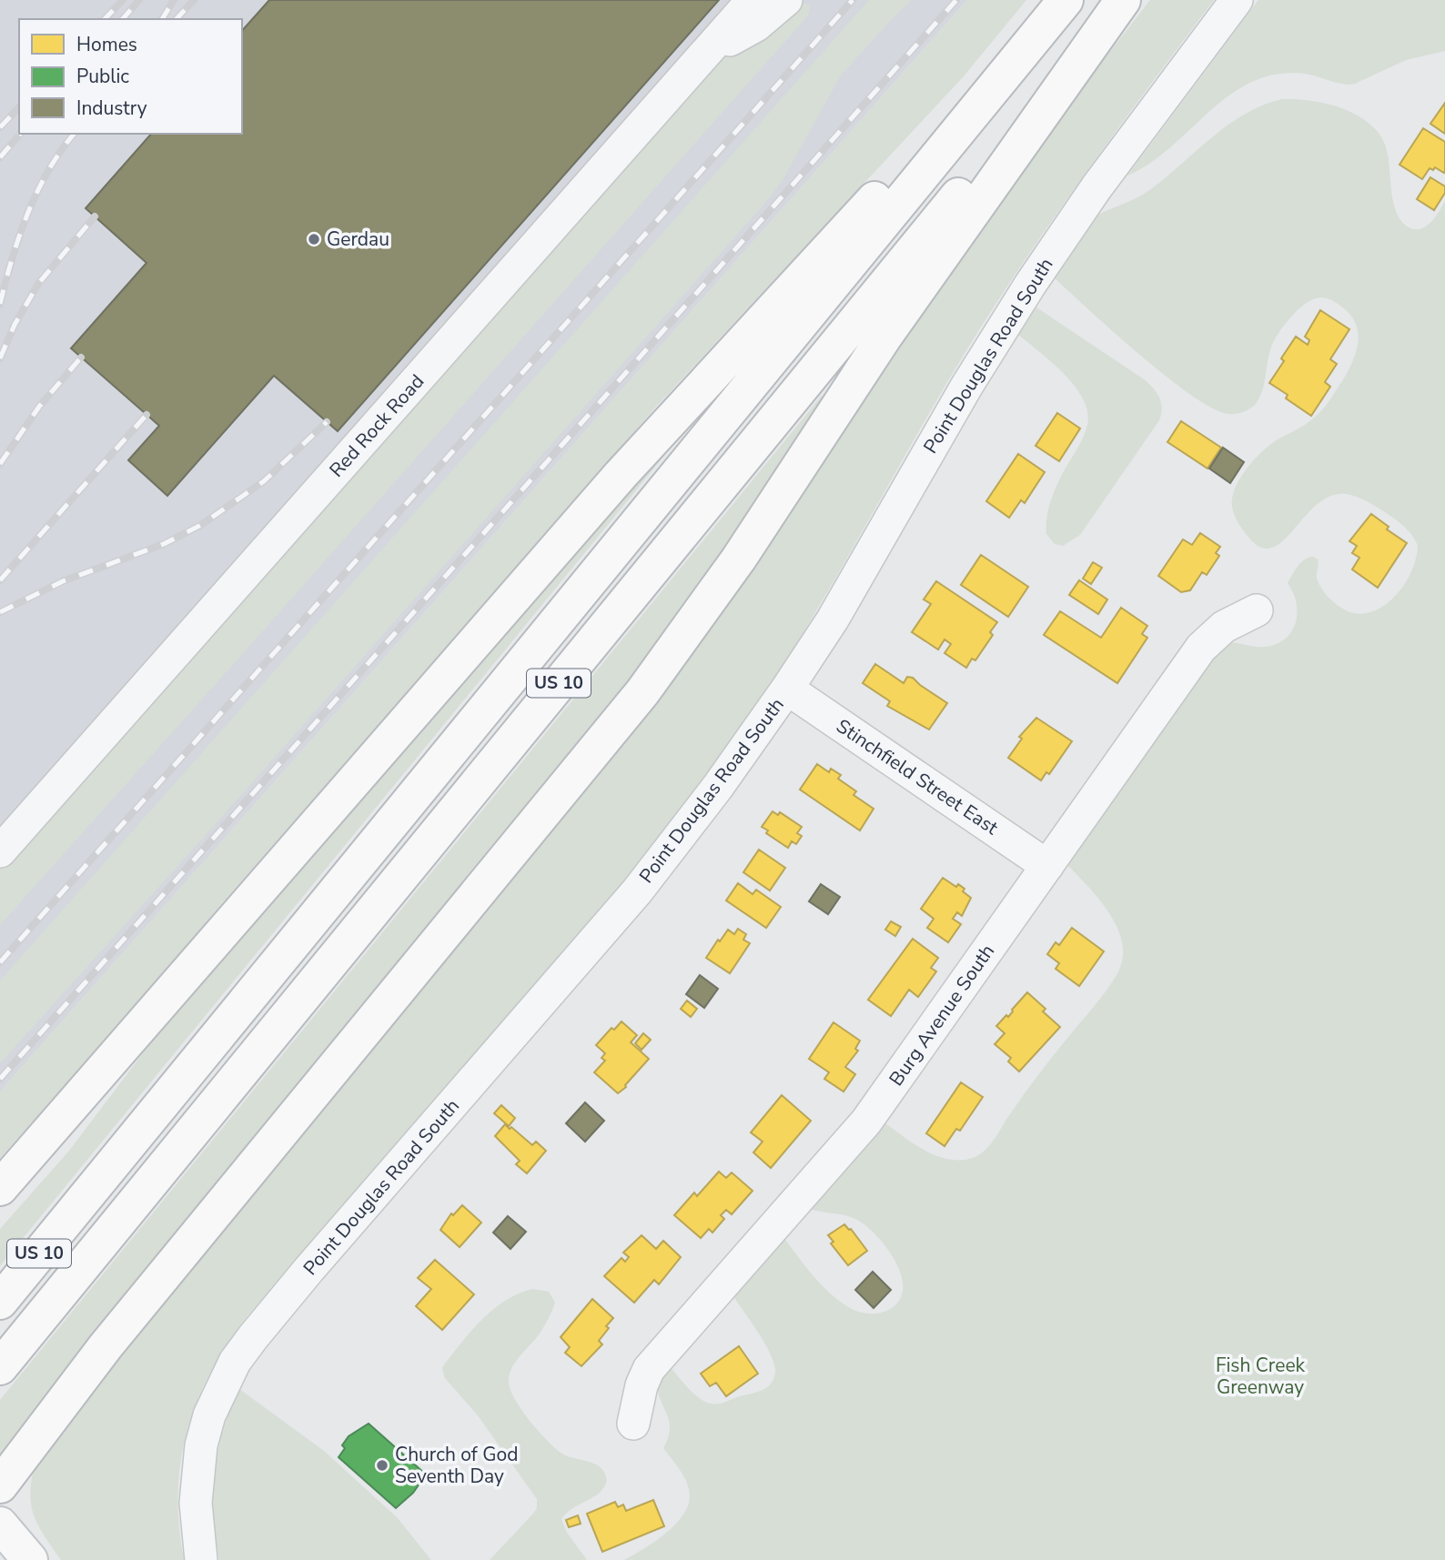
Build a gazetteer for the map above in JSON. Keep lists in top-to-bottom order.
{
  "streets": {
    "main road": ["US 10"],
    "street": [
      "Point Douglas Road South",
      "Red Rock Road",
      "Stinchfield Street East",
      "Burg Avenue South"
    ]
  },
  "crossings": [
    ["Point Douglas Road South", "Stinchfield Street East"],
    ["Stinchfield Street East", "Burg Avenue South"]
  ],
  "parks": ["Fish Creek Greenway"],
  "places": ["Gerdau", "Church of God Seventh Day"],
  "legend": ["Homes", "Public", "Industry"]
}
